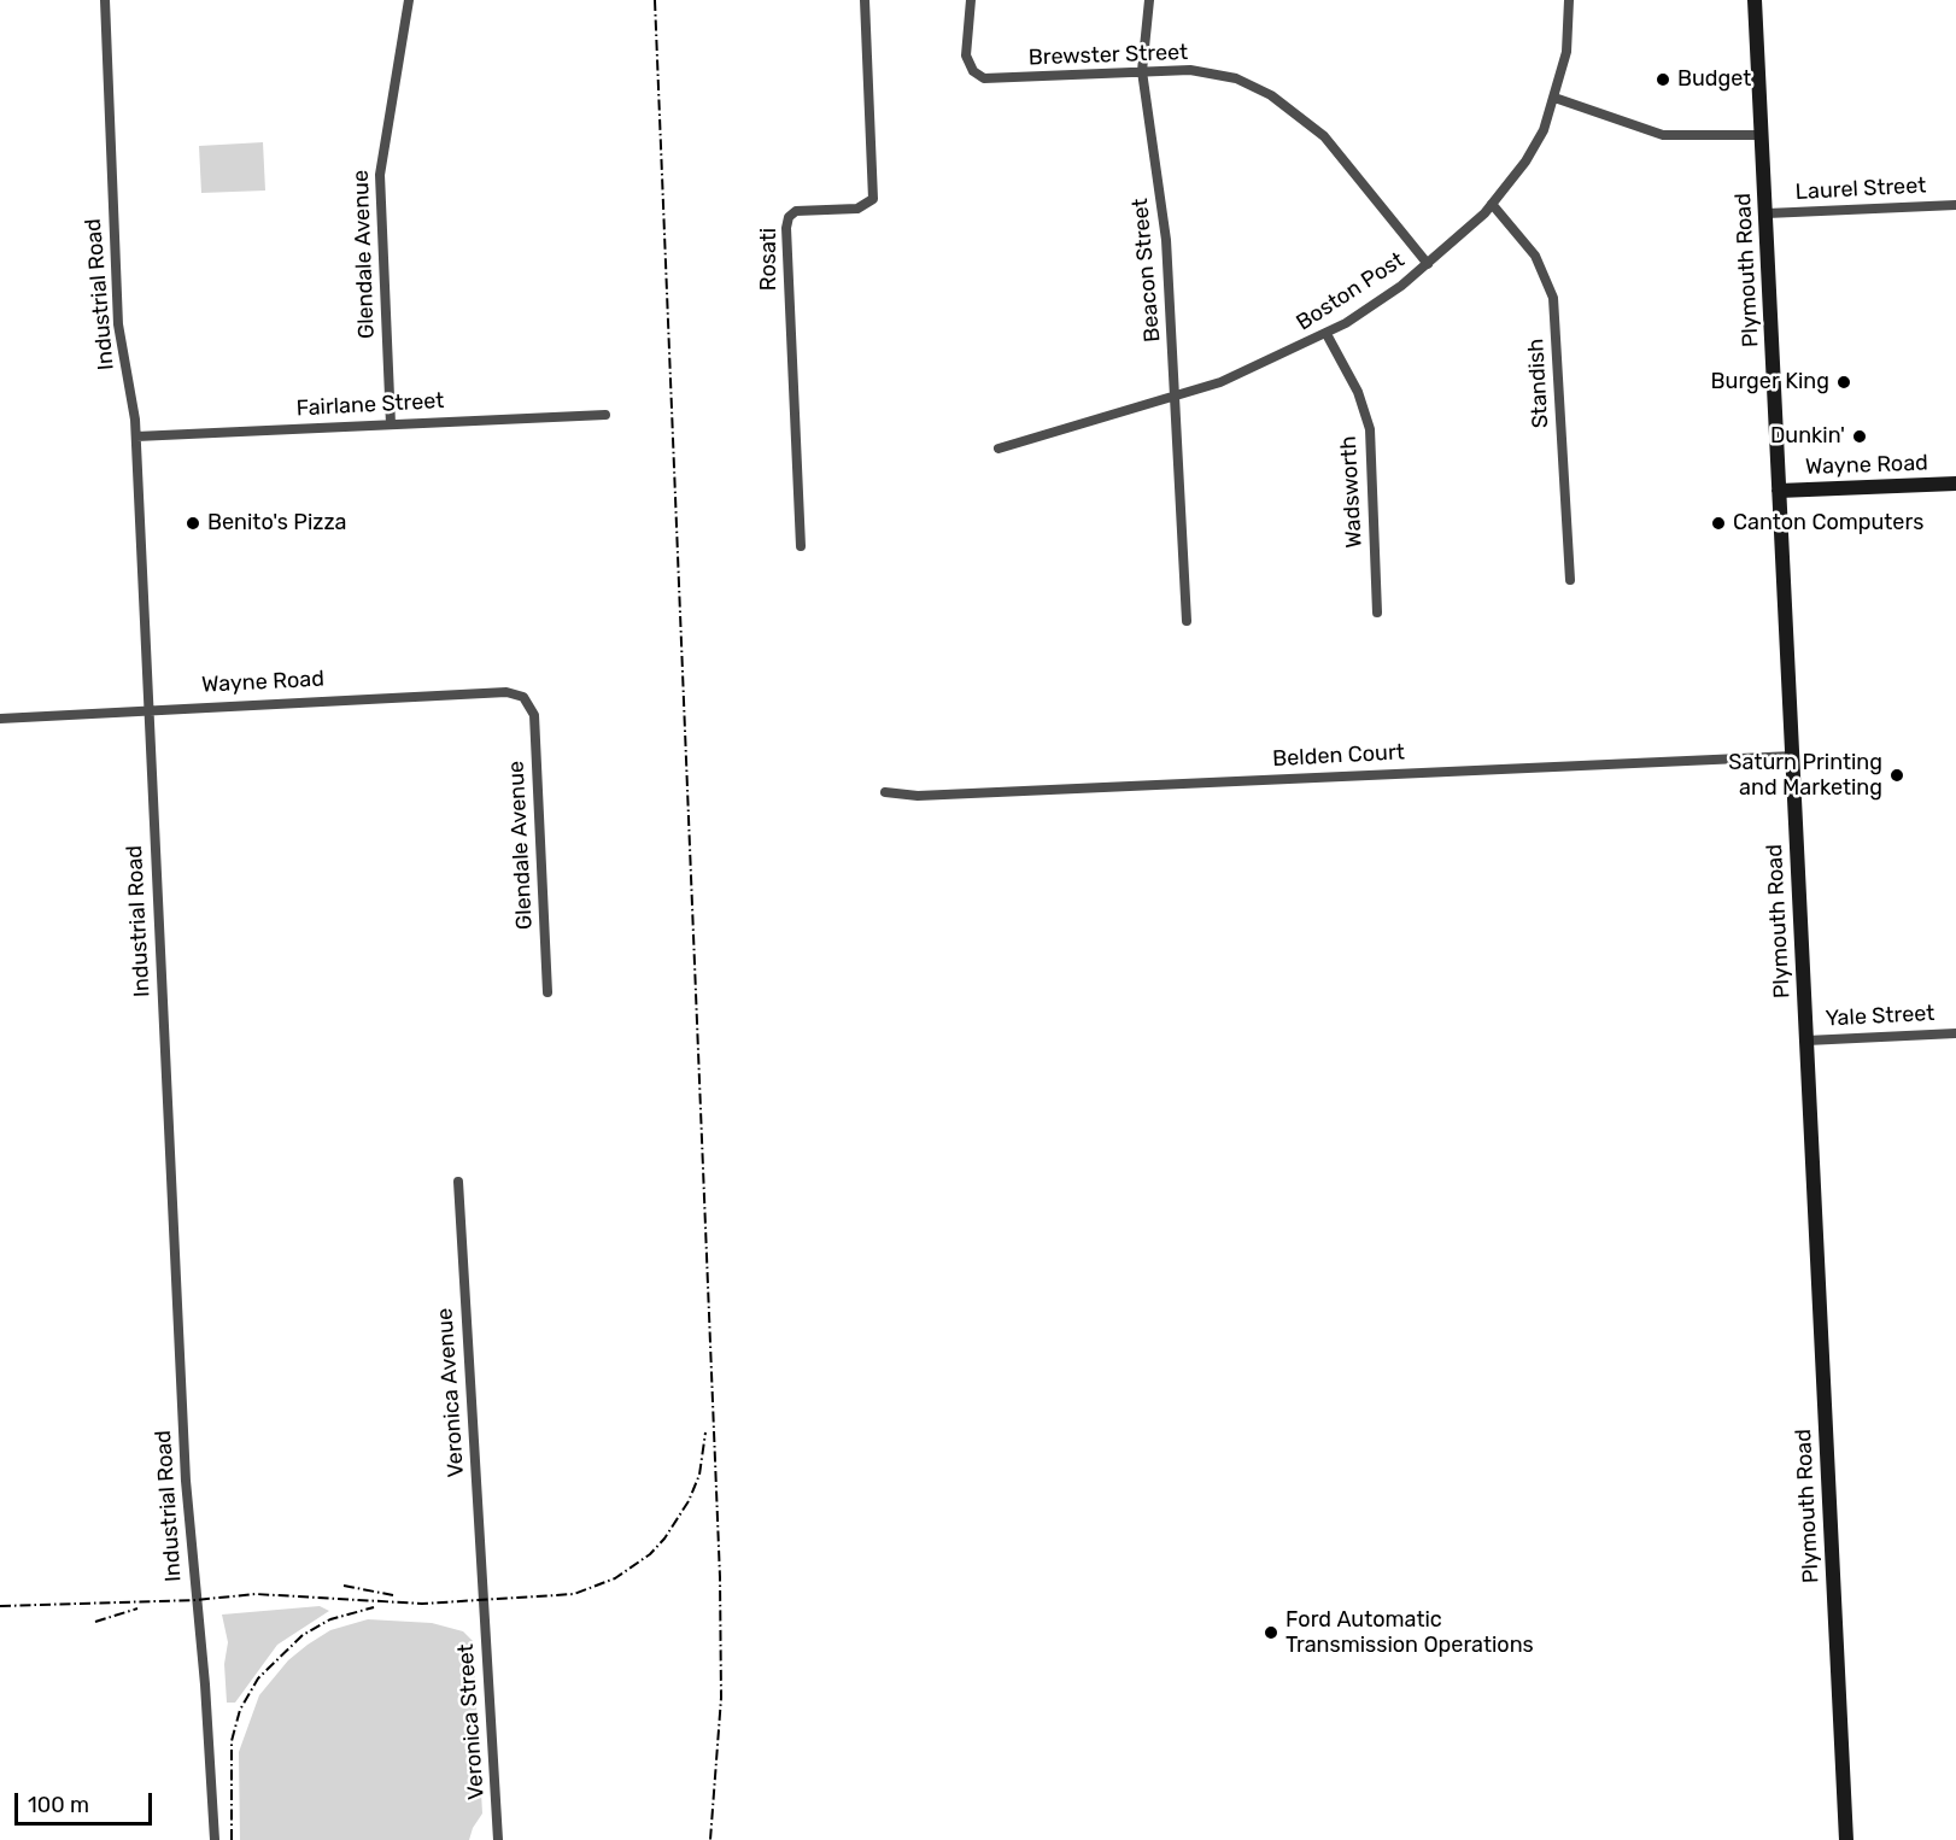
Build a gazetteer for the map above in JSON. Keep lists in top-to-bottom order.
{
  "streets": {
    "main road": ["Plymouth Road", "Wayne Road"],
    "street": [
      "Brewster Street",
      "Laurel Street",
      "Glendale Avenue",
      "Rosati",
      "Beacon Street",
      "Boston Post",
      "Industrial Road",
      "Standish",
      "Fairlane Street",
      "Wadsworth",
      "Belden Court",
      "Yale Street",
      "Veronica Avenue",
      "Veronica Street"
    ]
  },
  "crossings": [
    ["Brewster Street", "Beacon Street"],
    ["Brewster Street", "Boston Post"],
    ["Laurel Street", "Plymouth Road"],
    ["Glendale Avenue", "Fairlane Street"],
    ["Glendale Avenue", "Wayne Road"],
    ["Beacon Street", "Boston Post"],
    ["Plymouth Road", "Wayne Road"],
    ["Plymouth Road", "Belden Court"],
    ["Plymouth Road", "Yale Street"],
    ["Boston Post", "Standish"],
    ["Boston Post", "Wadsworth"],
    ["Industrial Road", "Fairlane Street"],
    ["Industrial Road", "Wayne Road"],
    ["Veronica Avenue", "Veronica Street"]
  ],
  "places": [
    "Budget",
    "Burger King",
    "Dunkin'",
    "Benito's Pizza",
    "Canton Computers",
    "Saturn Printing and Marketing",
    "Ford Automatic Transmission Operations"
  ],
  "scale_bar": "100 m"
}
